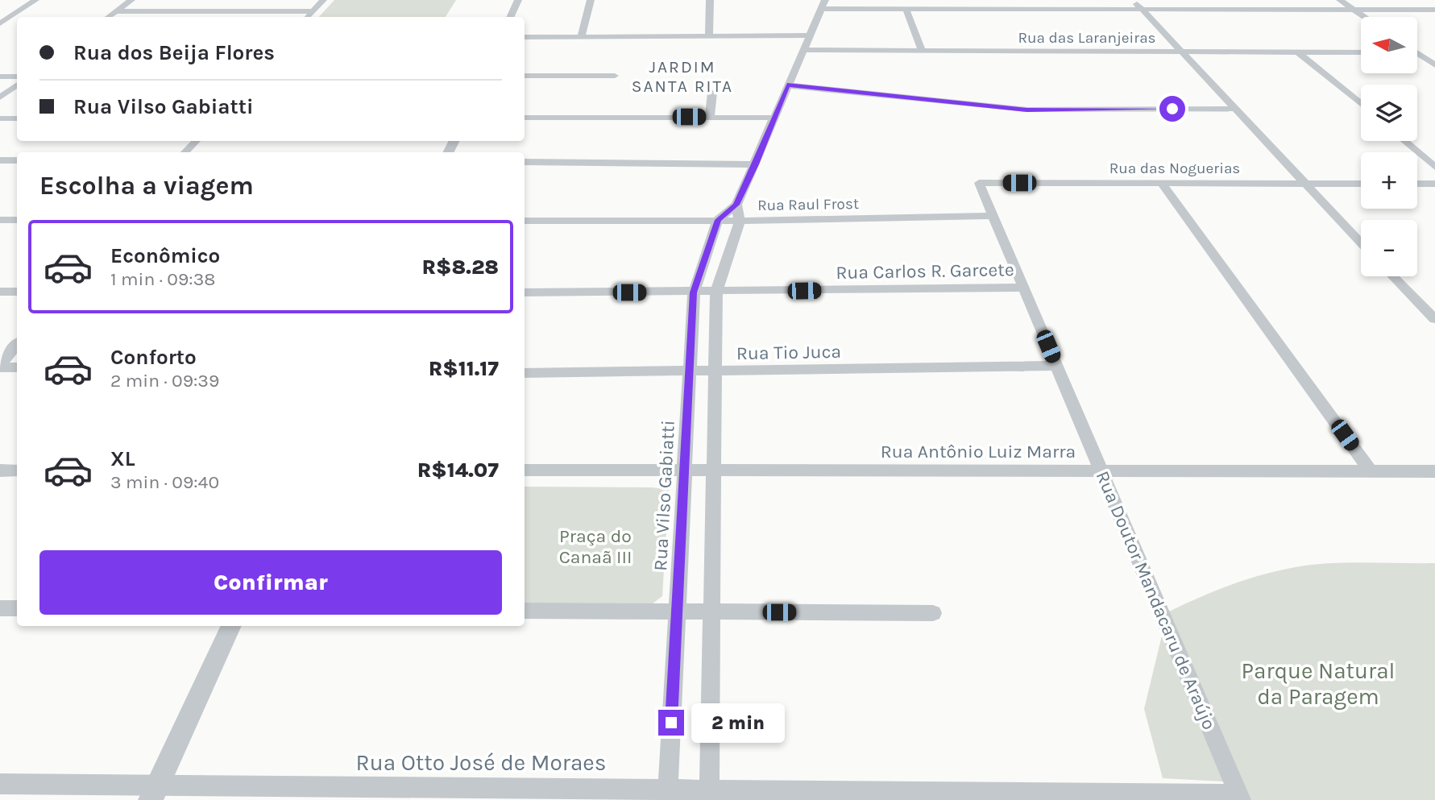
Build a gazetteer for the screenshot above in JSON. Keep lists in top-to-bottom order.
{
  "streets": {
    "street": [
      "Rua das Laranjeiras",
      "Rua das Noguerias",
      "Rua Raul Frost",
      "Rua Carlos R. Garcete",
      "Rua Tio Juca",
      "Rua Antônio Luiz Marra",
      "Rua Vilso Gabiatti",
      "Rua Doutor Mandacaru de Araújo",
      "Rua Otto José de Moraes"
    ]
  },
  "crossings": [
    ["Rua das Noguerias", "Rua Doutor Mandacaru de Araújo"],
    ["Rua Raul Frost", "Rua Vilso Gabiatti"],
    ["Rua Raul Frost", "Rua Doutor Mandacaru de Araújo"],
    ["Rua Carlos R. Garcete", "Rua Vilso Gabiatti"],
    ["Rua Carlos R. Garcete", "Rua Doutor Mandacaru de Araújo"],
    ["Rua Tio Juca", "Rua Vilso Gabiatti"],
    ["Rua Tio Juca", "Rua Doutor Mandacaru de Araújo"],
    ["Rua Antônio Luiz Marra", "Rua Vilso Gabiatti"],
    ["Rua Antônio Luiz Marra", "Rua Doutor Mandacaru de Araújo"],
    ["Rua Vilso Gabiatti", "Rua Otto José de Moraes"],
    ["Rua Doutor Mandacaru de Araújo", "Rua Otto José de Moraes"]
  ],
  "districts": ["JARDIM SANTA RITA"],
  "parks": ["Praça do Canaã III", "Parque Natural da Paragem"],
  "north": "left",
  "page": {
    "map_buttons": ["+", "−"],
    "banner": ["Rua dos Beija Flores", "Rua Vilso Gabiatti"],
    "heading": "Escolha a viagem",
    "list": [
      {
        "name": "Econômico",
        "note": "1 min · 09:38",
        "value": "R$8.28"
      },
      {
        "name": "Conforto",
        "note": "2 min · 09:39",
        "value": "R$11.17"
      },
      {
        "name": "XL",
        "note": "3 min · 09:40",
        "value": "R$14.07"
      }
    ],
    "buttons": "Confirmar",
    "bubble": "2 min"
  }
}
